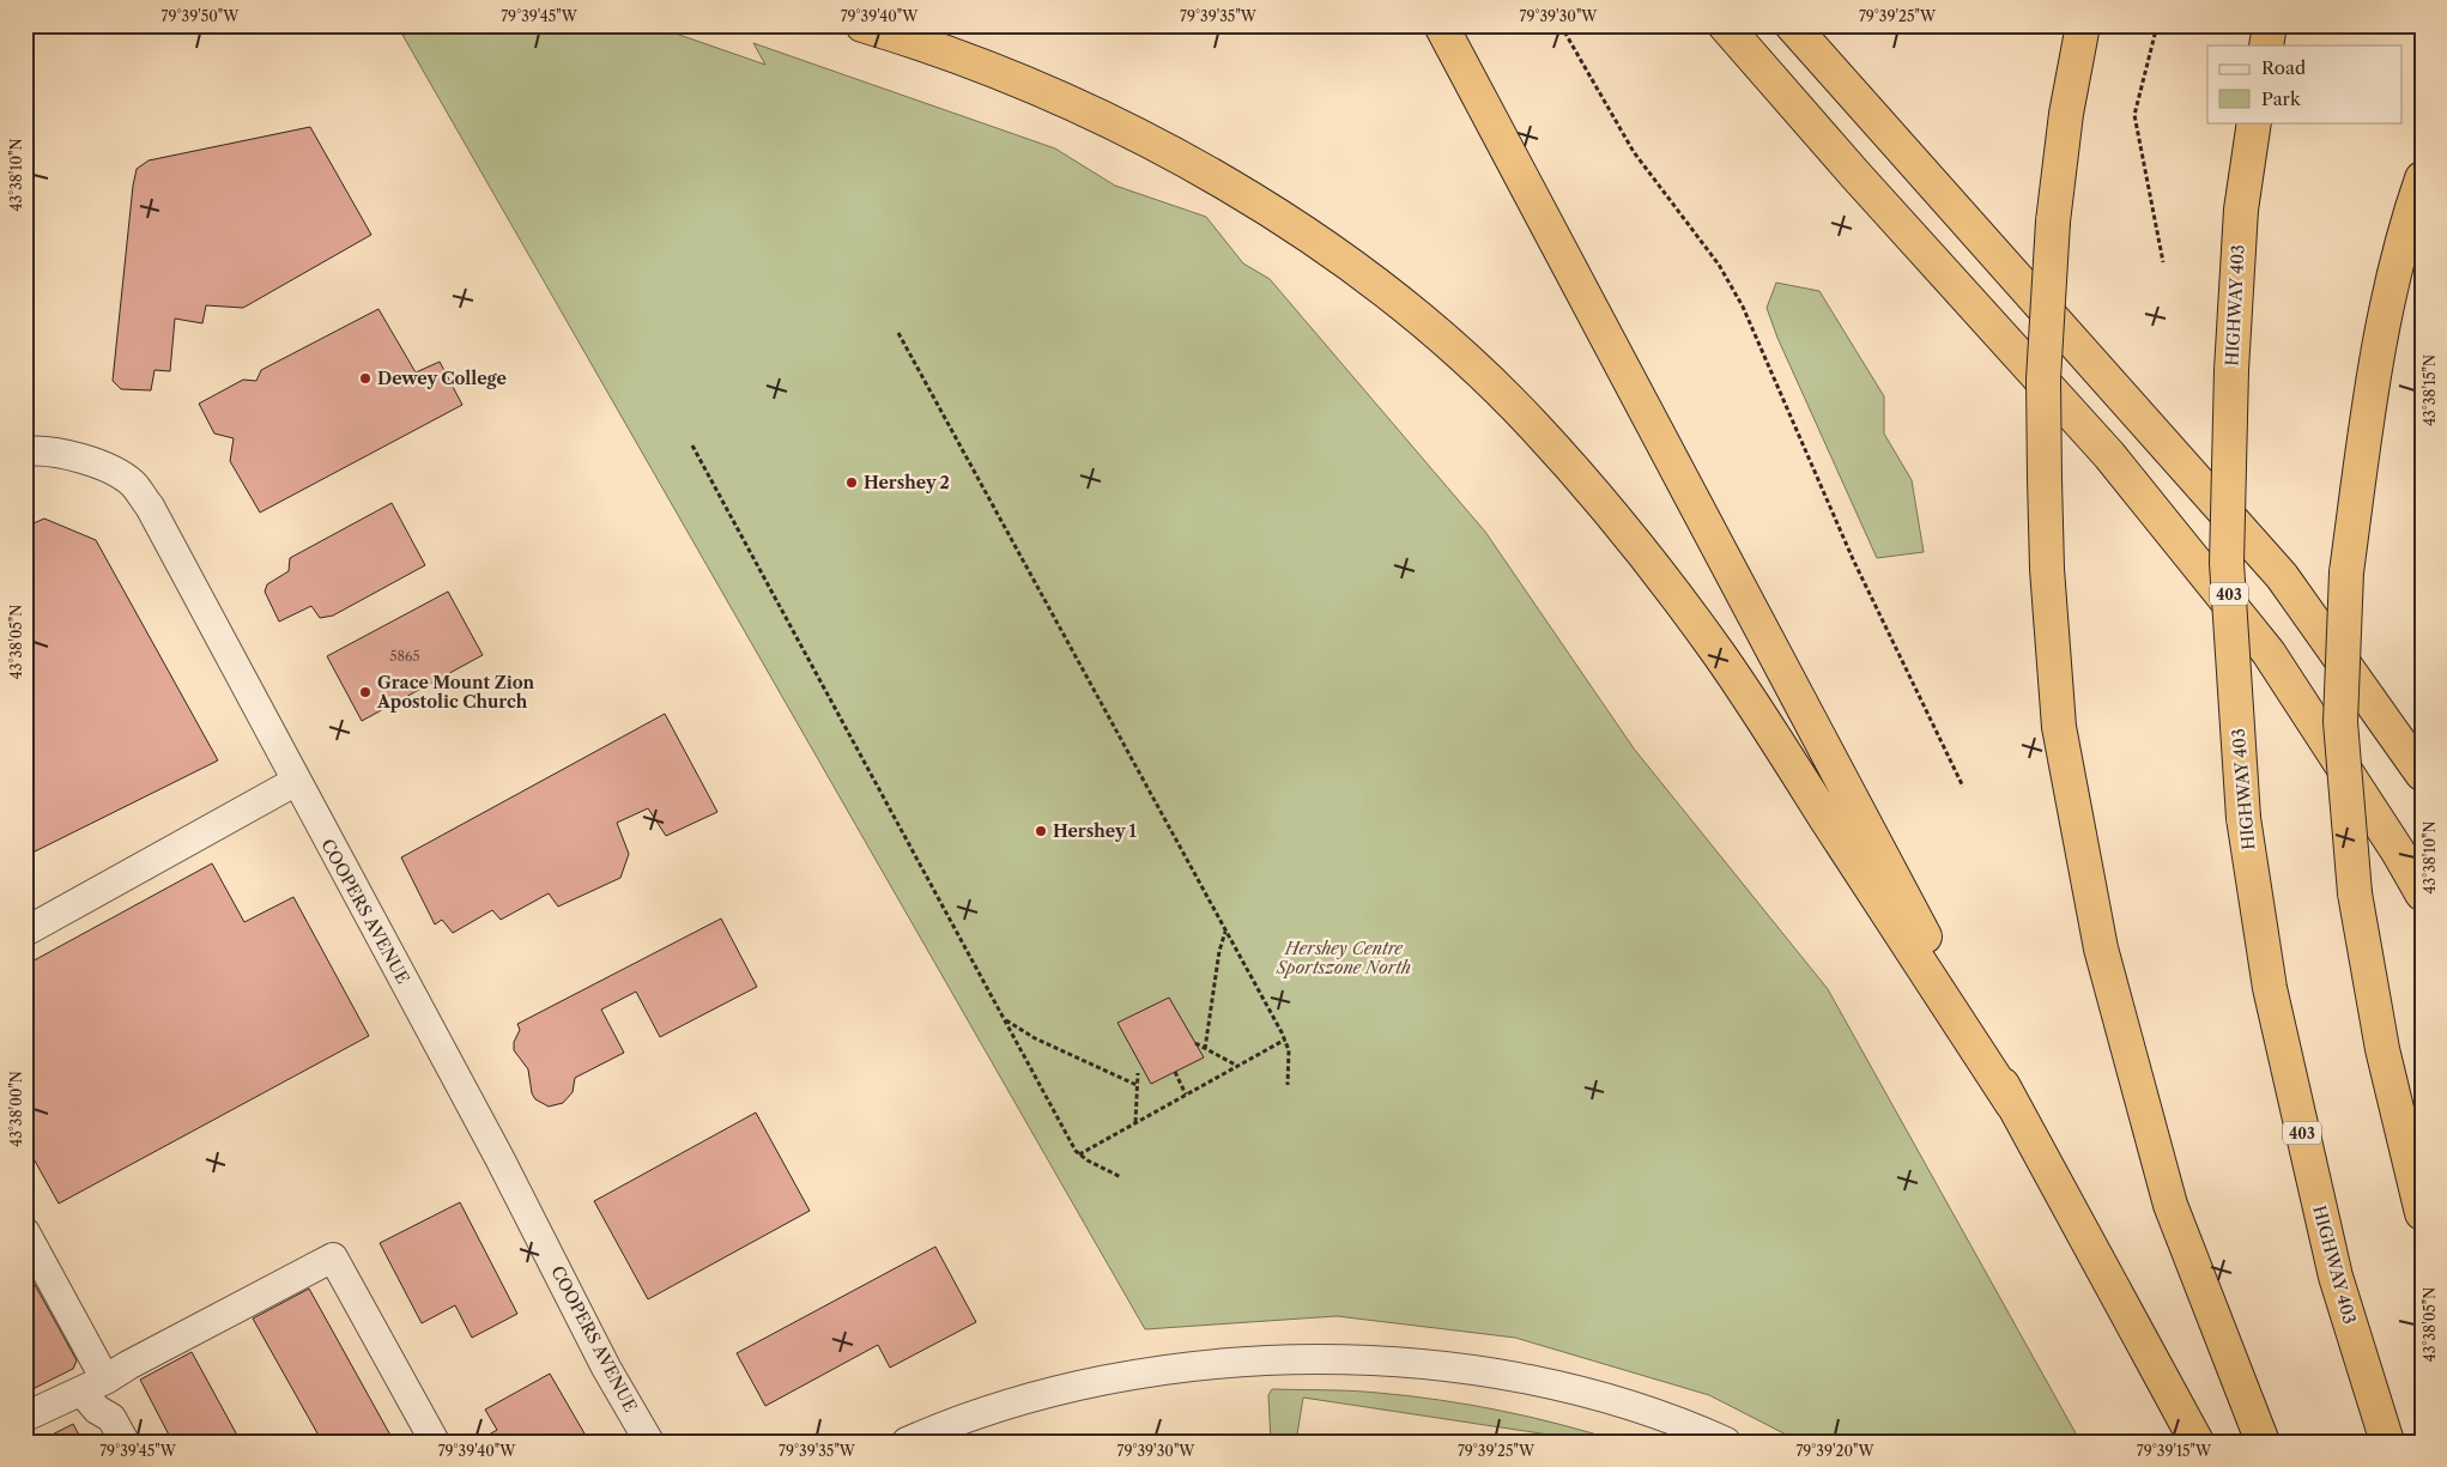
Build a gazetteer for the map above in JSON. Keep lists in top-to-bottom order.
{
  "streets": {
    "highway": ["HIGHWAY 403", "403"],
    "street": ["COOPERS AVENUE"]
  },
  "parks": ["Hershey Centre Sportszone North"],
  "places": [
    "Dewey College",
    "Hershey 2",
    "Grace Mount Zion Apostolic Church",
    "Hershey 1"
  ],
  "house_numbers": ["5865"],
  "legend": ["Road", "Park"],
  "coordinates": [
    "79°39'50\"W",
    "79°39'45\"W",
    "79°39'40\"W",
    "79°39'35\"W",
    "79°39'30\"W",
    "79°39'25\"W",
    "43°38'10\"N",
    "43°38'15\"N",
    "43°38'05\"N",
    "43°38'00\"N",
    "79°39'20\"W",
    "79°39'15\"W"
  ]
}
